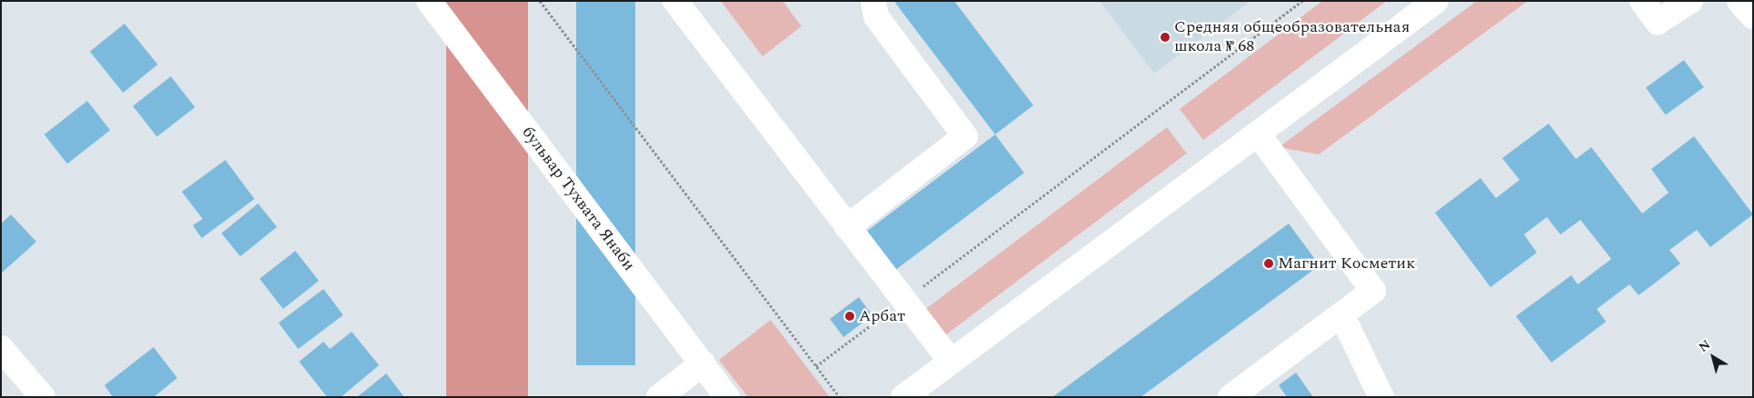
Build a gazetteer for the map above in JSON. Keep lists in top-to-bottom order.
{
  "streets": {
    "street": ["бульвар Тухвата Янаби"]
  },
  "places": ["Средняя общеобразовательная школа № 68", "Магнит Косметик", "Арбат"],
  "north": "top left"
}
